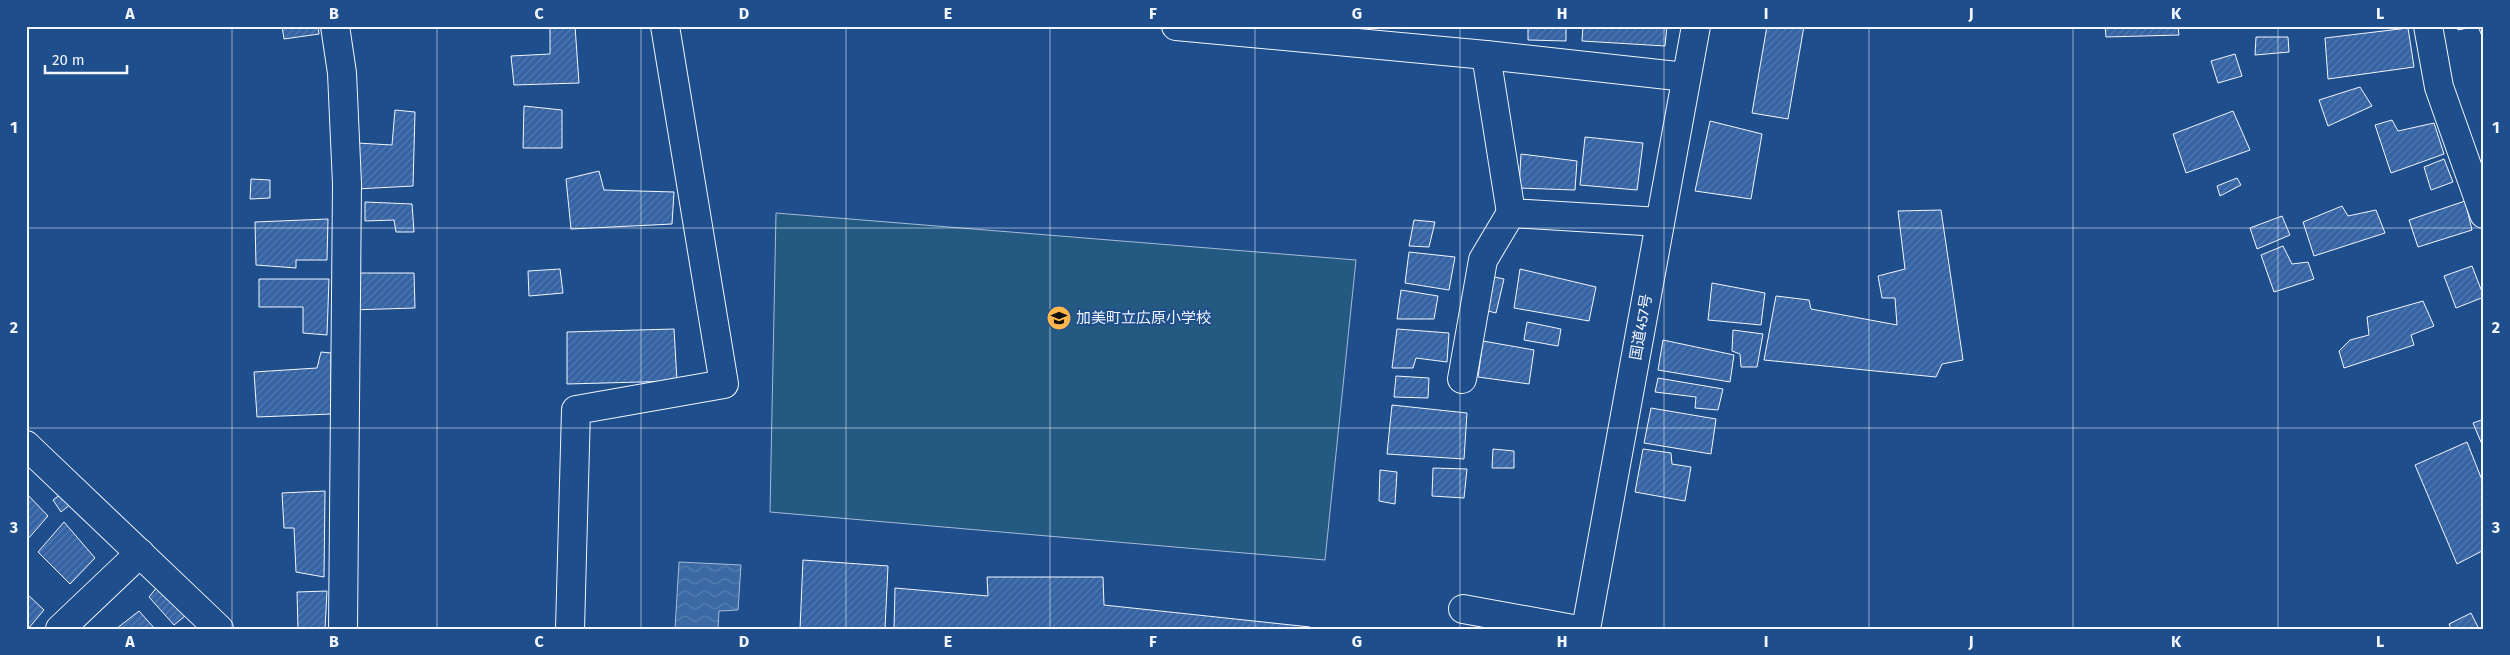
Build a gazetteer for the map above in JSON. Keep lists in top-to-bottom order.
{
  "streets": {
    "main road": ["国道457号"]
  },
  "places": {
    "school or university": ["加美町立広原小学校"]
  },
  "scale_bar": "20 m",
  "grid": {
    "columns": [
      "A",
      "B",
      "C",
      "D",
      "E",
      "F",
      "G",
      "H",
      "I",
      "J",
      "K",
      "L"
    ],
    "rows": ["1", "2", "3"]
  }
}
